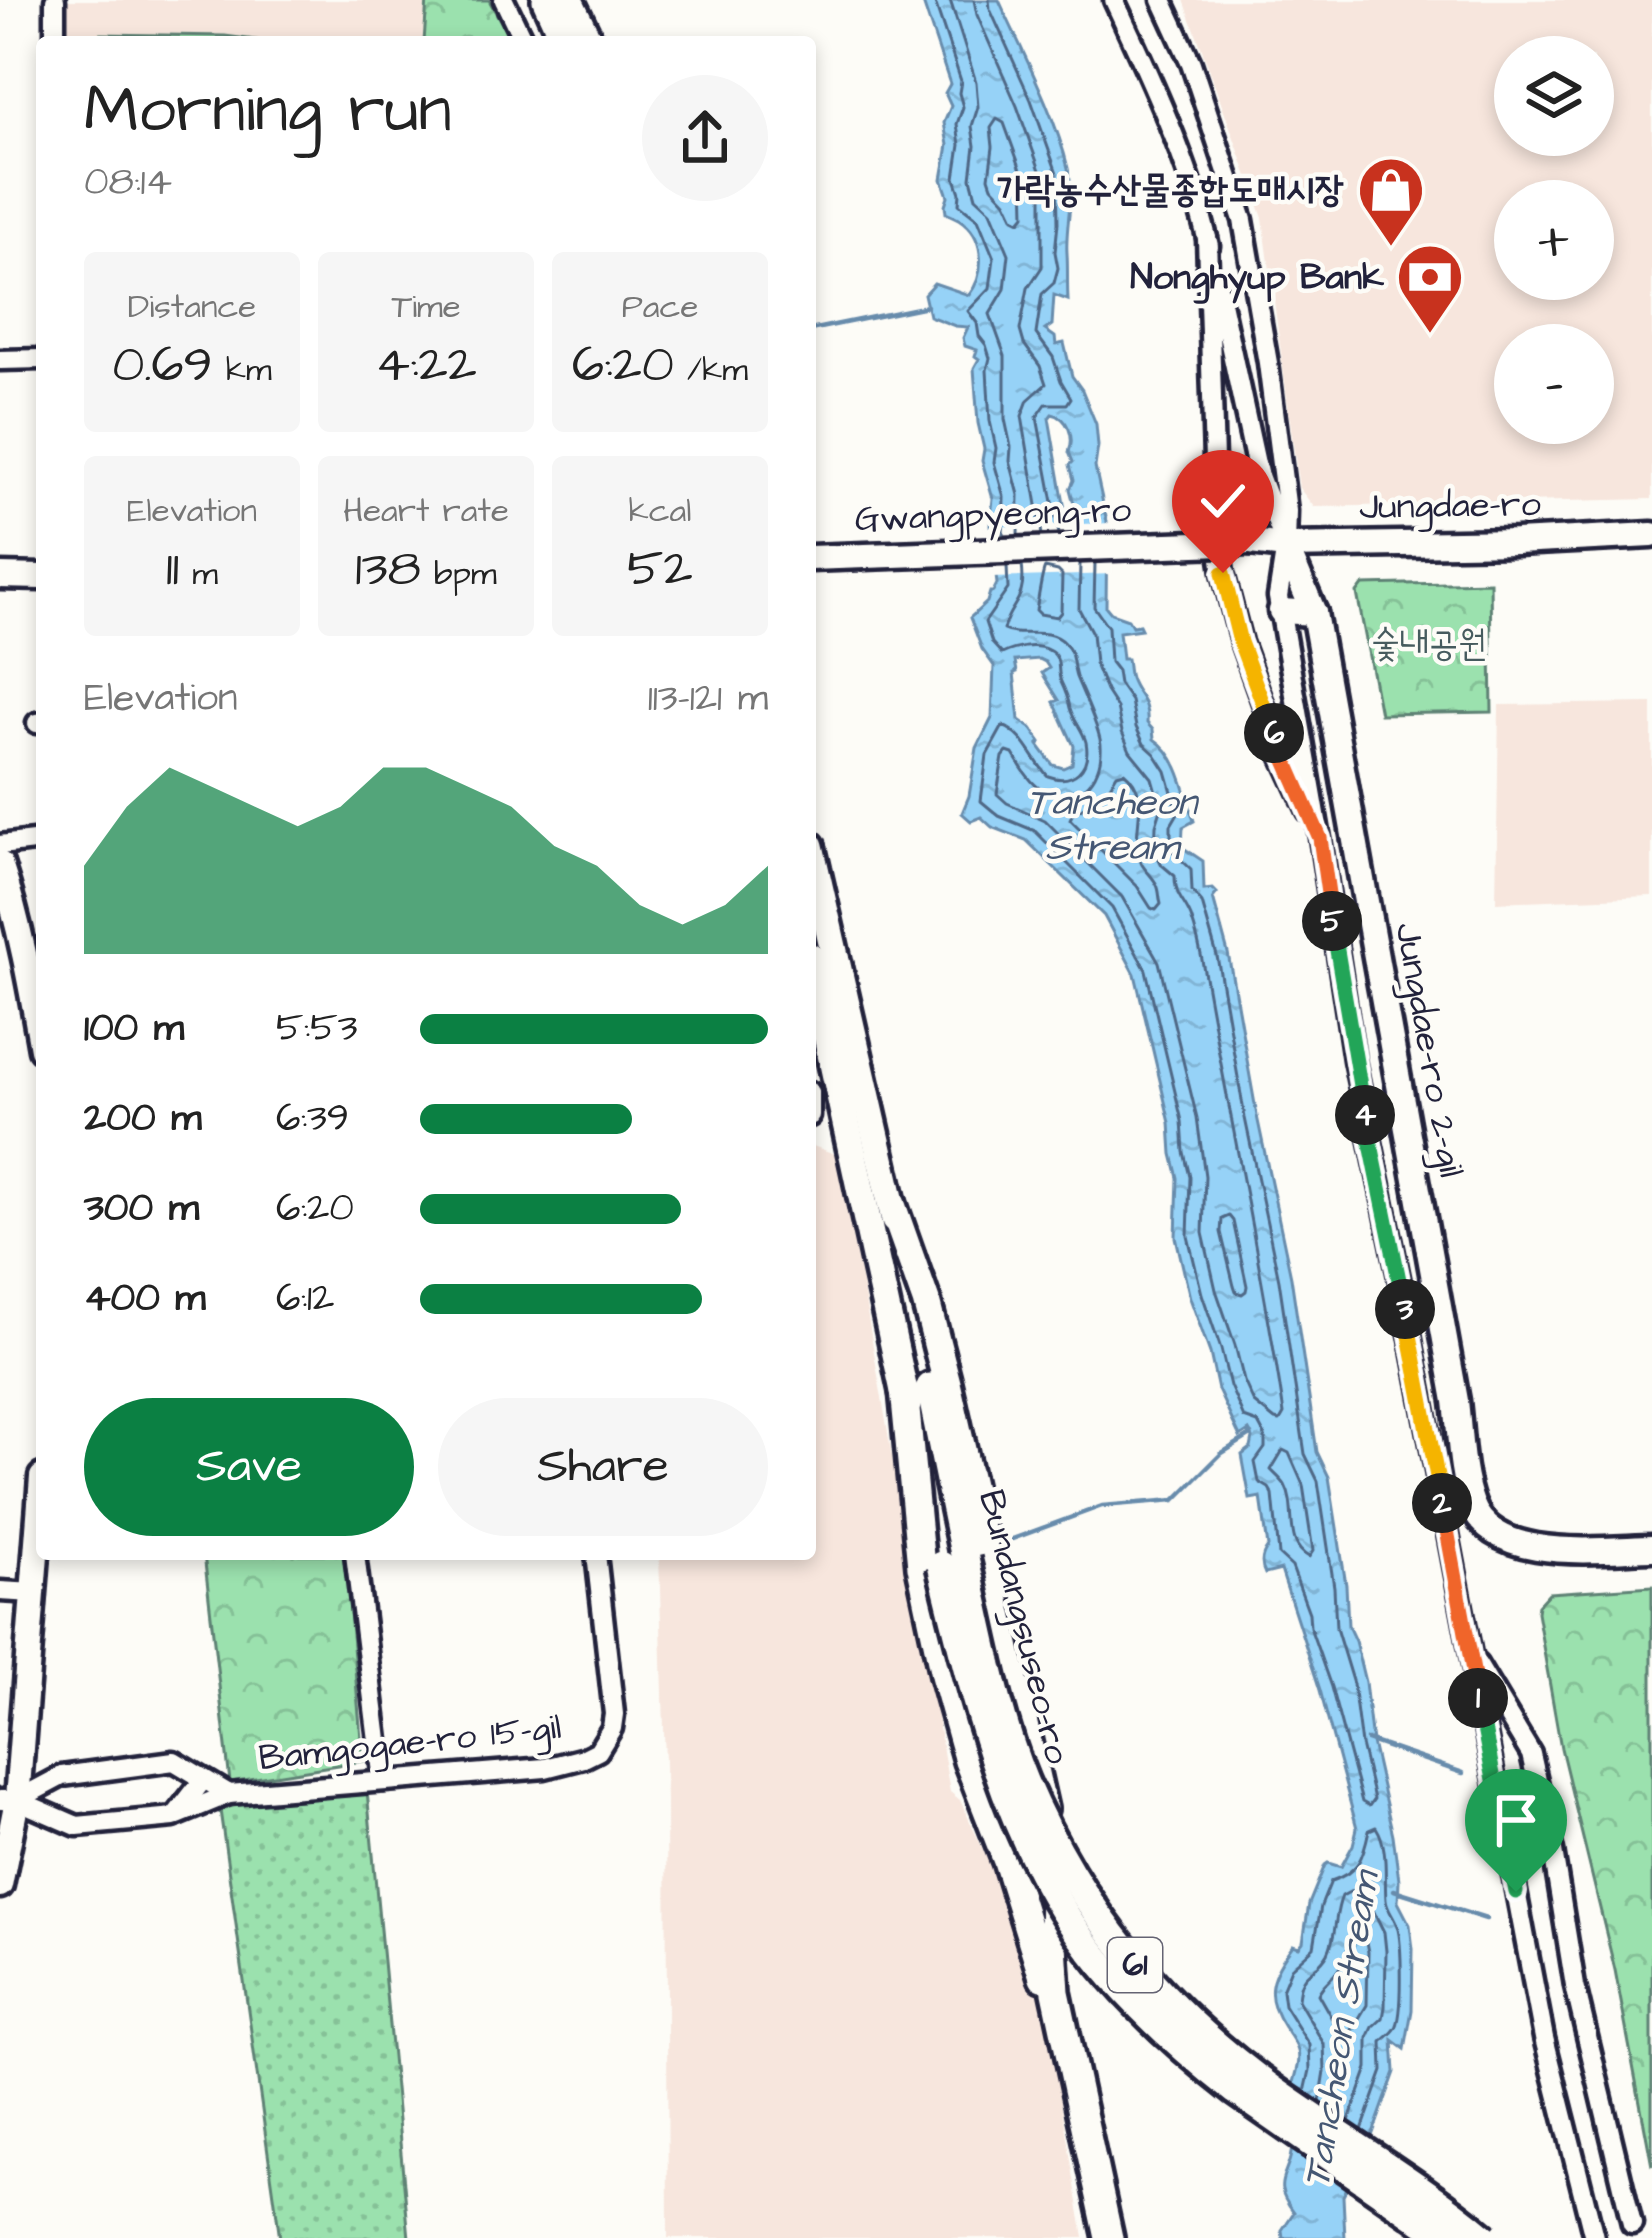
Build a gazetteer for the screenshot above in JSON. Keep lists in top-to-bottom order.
{
  "streets": {
    "highway": ["Bundangsuseo-ro", "61"],
    "main road": ["Jungdae-ro", "Gwangpyeong-ro", "Jungdae-ro 2-gil"],
    "street": ["Bamgogae-ro 15-gil"]
  },
  "crossings": [
    ["Jungdae-ro", "Gwangpyeong-ro"],
    ["Jungdae-ro", "Jungdae-ro 2-gil"]
  ],
  "water": ["Tancheon Stream"],
  "parks": ["숯내공원"],
  "places": {
    "shop": ["가락농수산물종합도매시장"],
    "bank": ["Nonghyup Bank"]
  },
  "page": {
    "map_buttons": ["+", "−"],
    "heading": ["Morning run", "08:14"],
    "stats": [
      ["Distance", "0.69 km"],
      ["Time", "4:22"],
      ["Pace", "6:20 /km"],
      ["Elevation", "11 m"],
      ["Heart rate", "138 bpm"],
      ["kcal", "52"]
    ],
    "chart": ["Elevation", "113–121 m"],
    "pins": [
      "6",
      "5",
      "4",
      "3",
      "2",
      "1"
    ],
    "list": [
      {
        "name": "100 m",
        "note": "5:53"
      },
      {
        "name": "200 m",
        "note": "6:39"
      },
      {
        "name": "300 m",
        "note": "6:20"
      },
      {
        "name": "400 m",
        "note": "6:12"
      }
    ],
    "buttons": ["Save", "Share"]
  }
}
